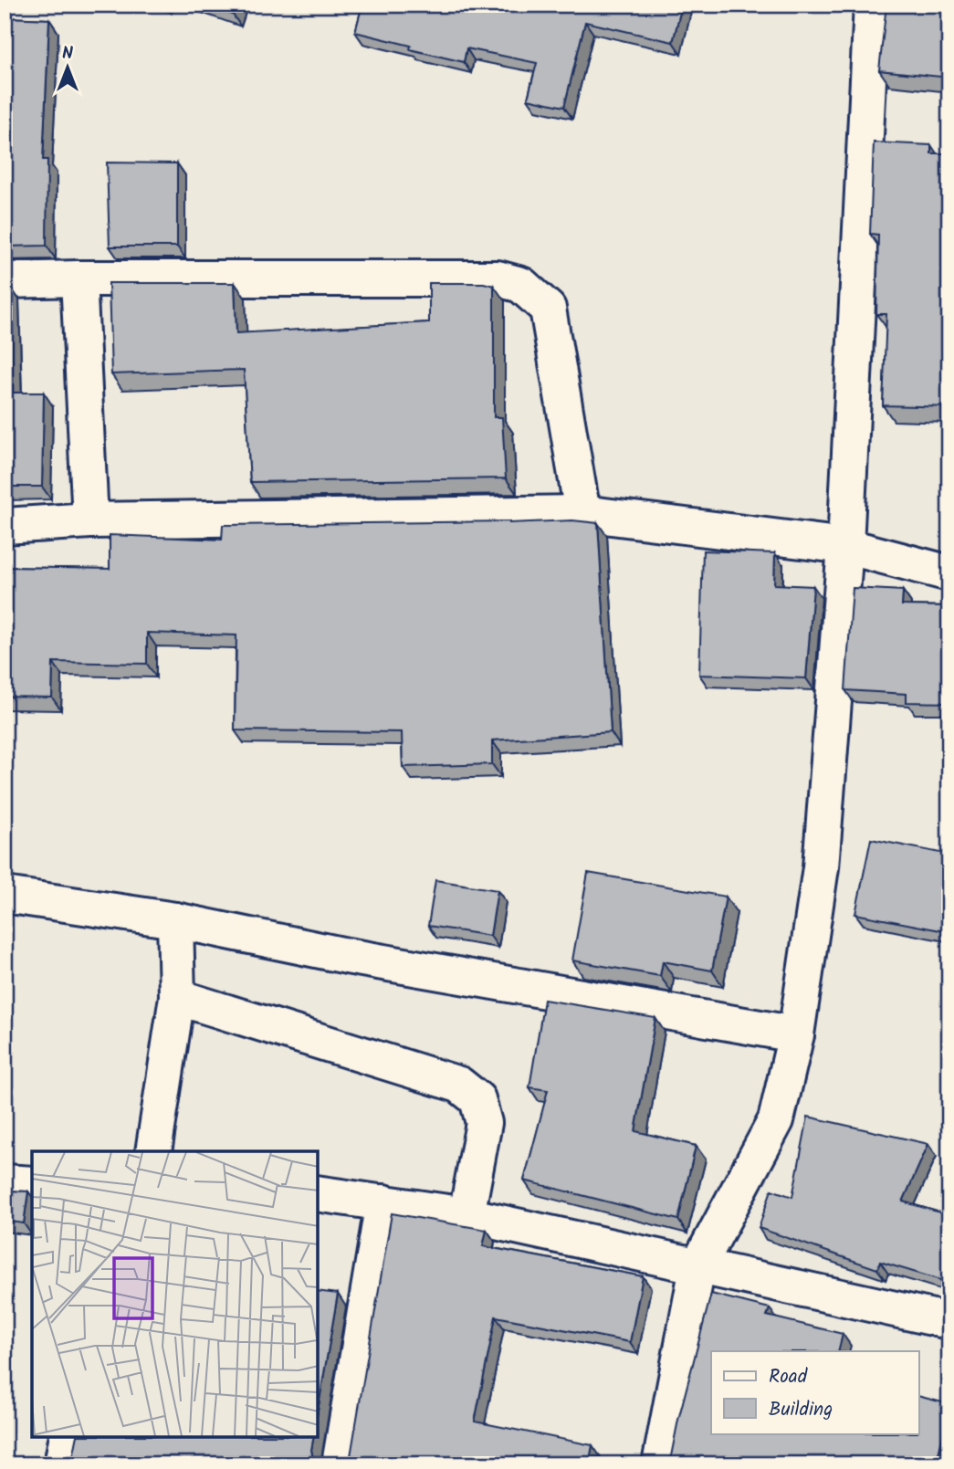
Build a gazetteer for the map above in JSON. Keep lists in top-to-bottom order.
{
  "legend": ["Road", "Building"],
  "north": "top"
}
